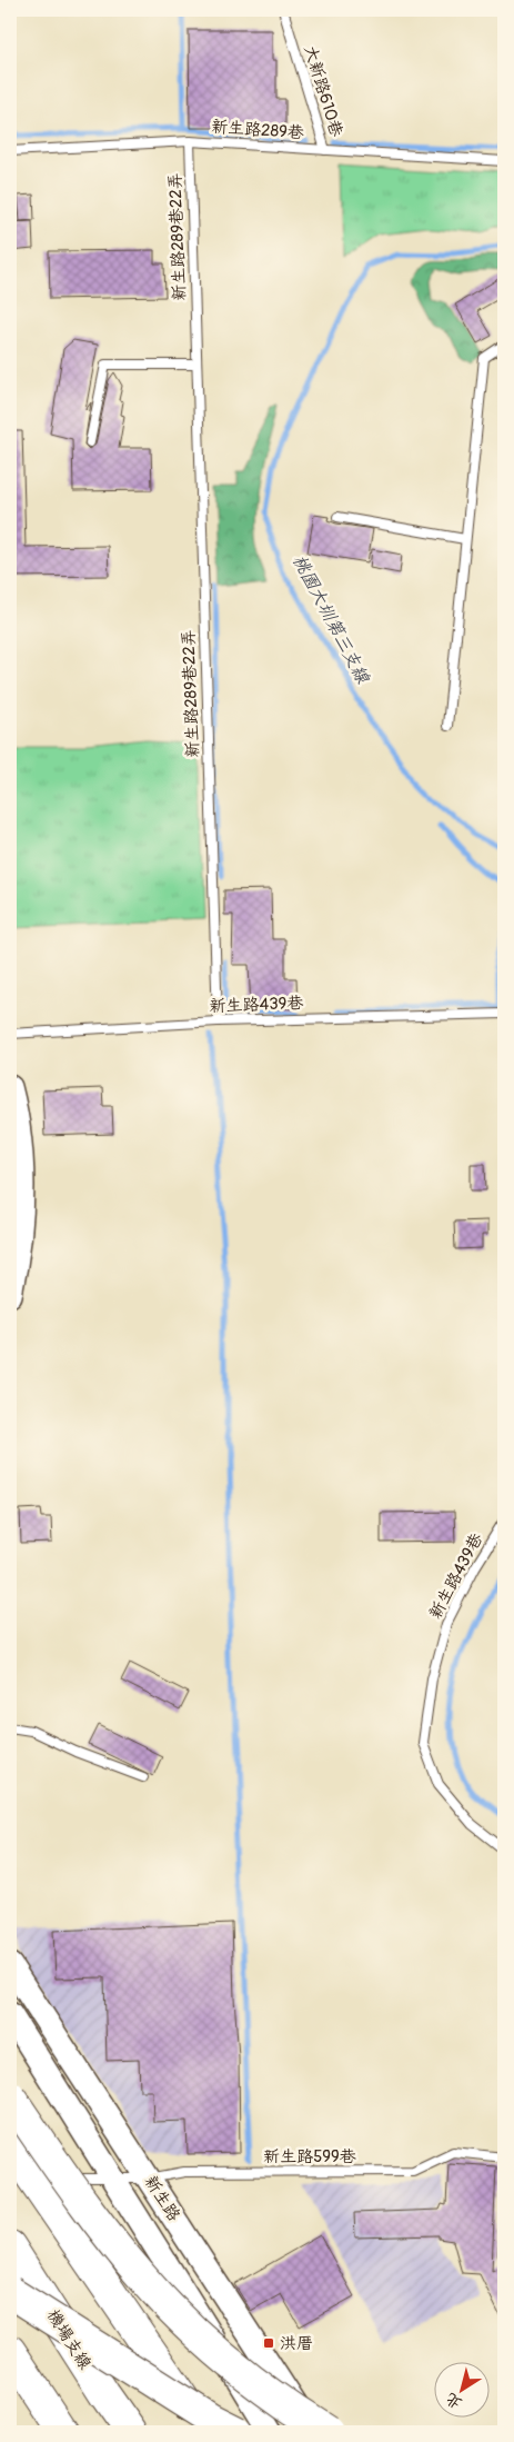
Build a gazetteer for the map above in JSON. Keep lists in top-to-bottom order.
{
  "streets": {
    "highway": ["機場支線"],
    "main road": ["新生路"],
    "lane": [
      "大新路610巷",
      "新生路289巷",
      "新生路289巷22弄",
      "新生路439巷",
      "新生路599巷"
    ]
  },
  "crossings": [
    ["大新路610巷", "新生路289巷"],
    ["新生路289巷", "新生路289巷22弄"],
    ["新生路289巷22弄", "新生路439巷"],
    ["新生路599巷", "新生路"]
  ],
  "water": ["桃園大圳第三支線"],
  "places": {
    "transit": ["洪厝"]
  },
  "north": "bottom left"
}
